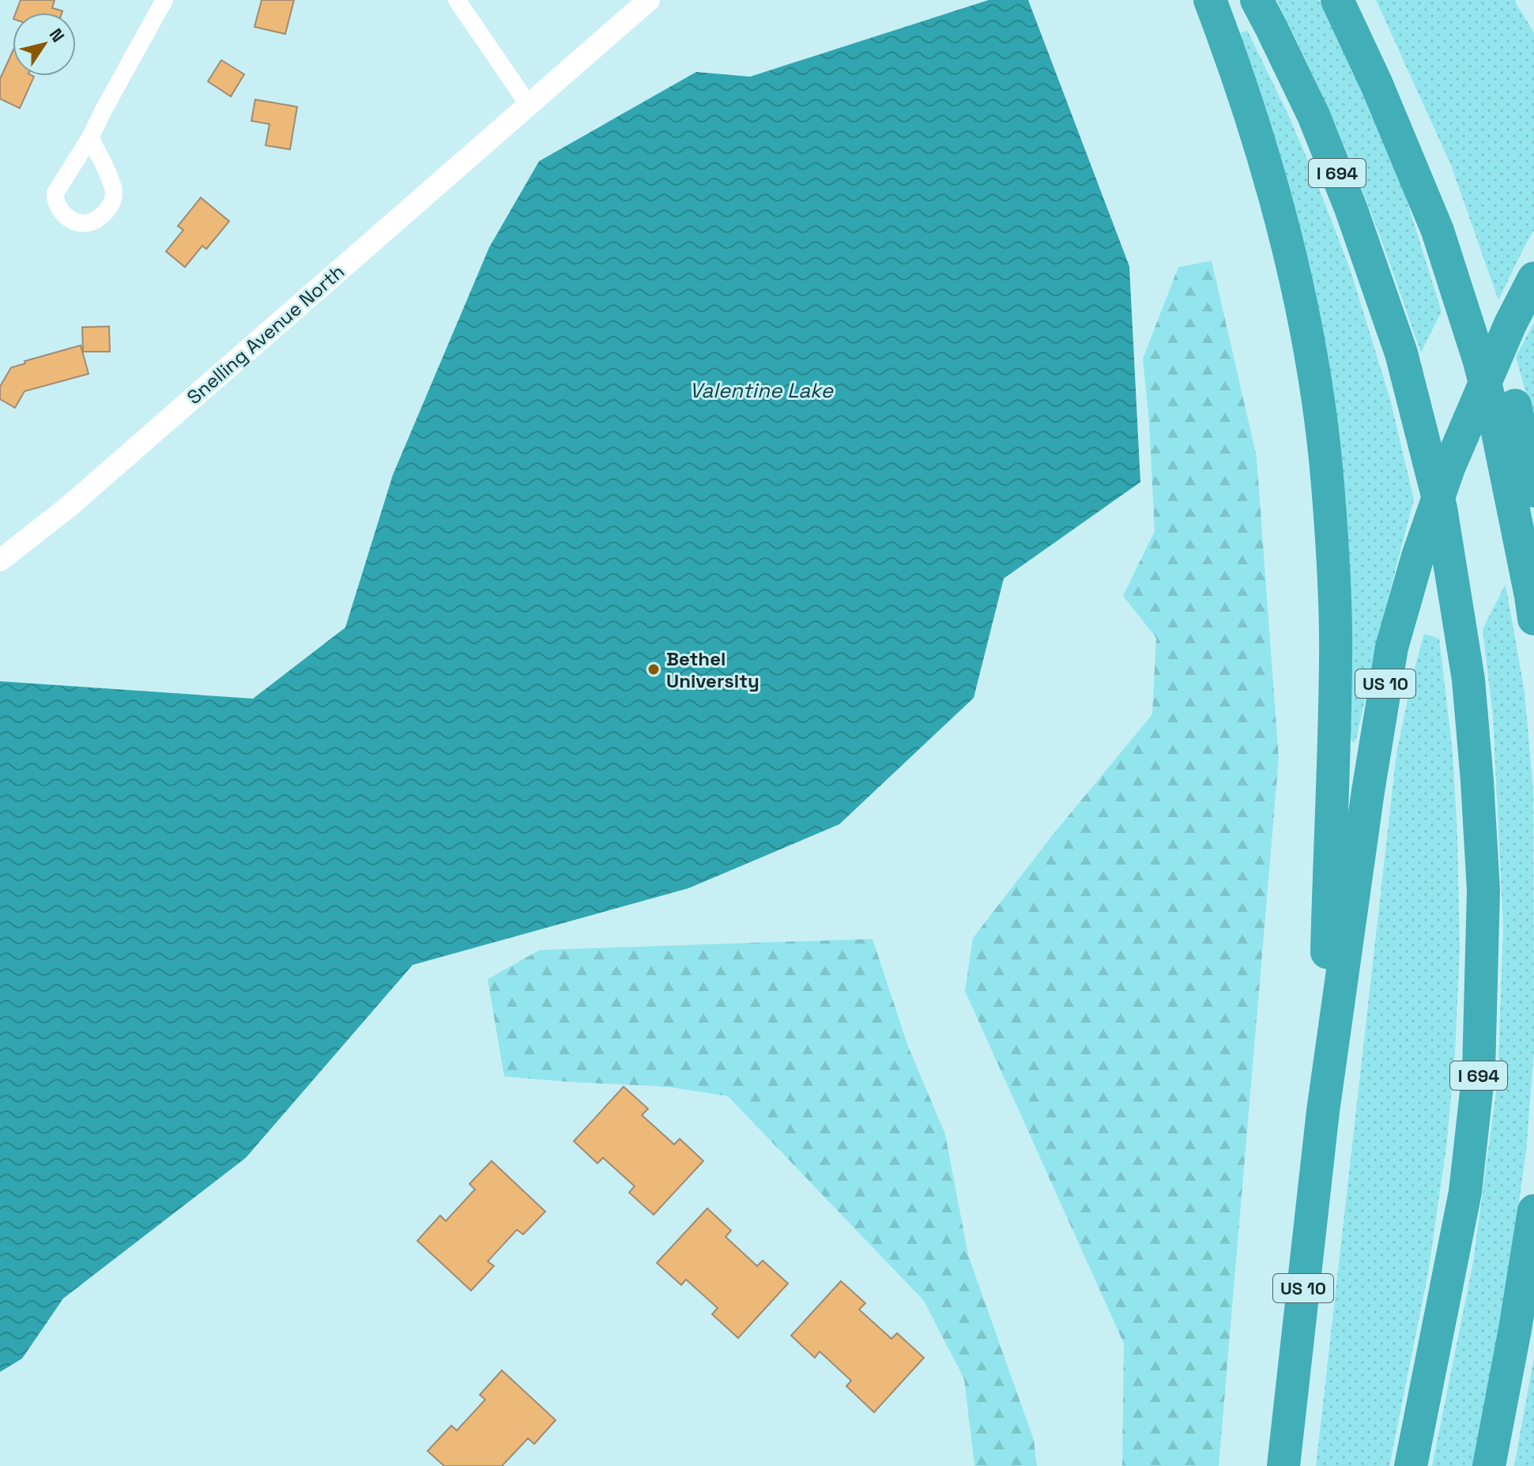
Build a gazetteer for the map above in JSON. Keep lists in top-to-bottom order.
{
  "streets": {
    "highway": ["I 694", "US 10"],
    "street": ["Snelling Avenue North"]
  },
  "water": ["Valentine Lake"],
  "places": ["Bethel University"],
  "north": "top right"
}
